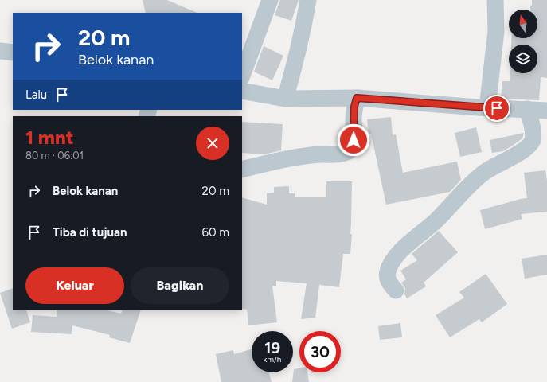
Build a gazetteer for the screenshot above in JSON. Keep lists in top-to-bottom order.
{
  "north": "top",
  "page": {
    "turn": ["20 m", "Belok kanan"],
    "then": "Lalu",
    "heading": ["1 mnt", "80 m · 06:01"],
    "list": [
      {
        "name": "Belok kanan",
        "value": "20 m"
      },
      {
        "name": "Tiba di tujuan",
        "value": "60 m"
      }
    ],
    "buttons": ["Keluar", "Bagikan"],
    "speed": "19 km/h",
    "limit": "30"
  }
}
